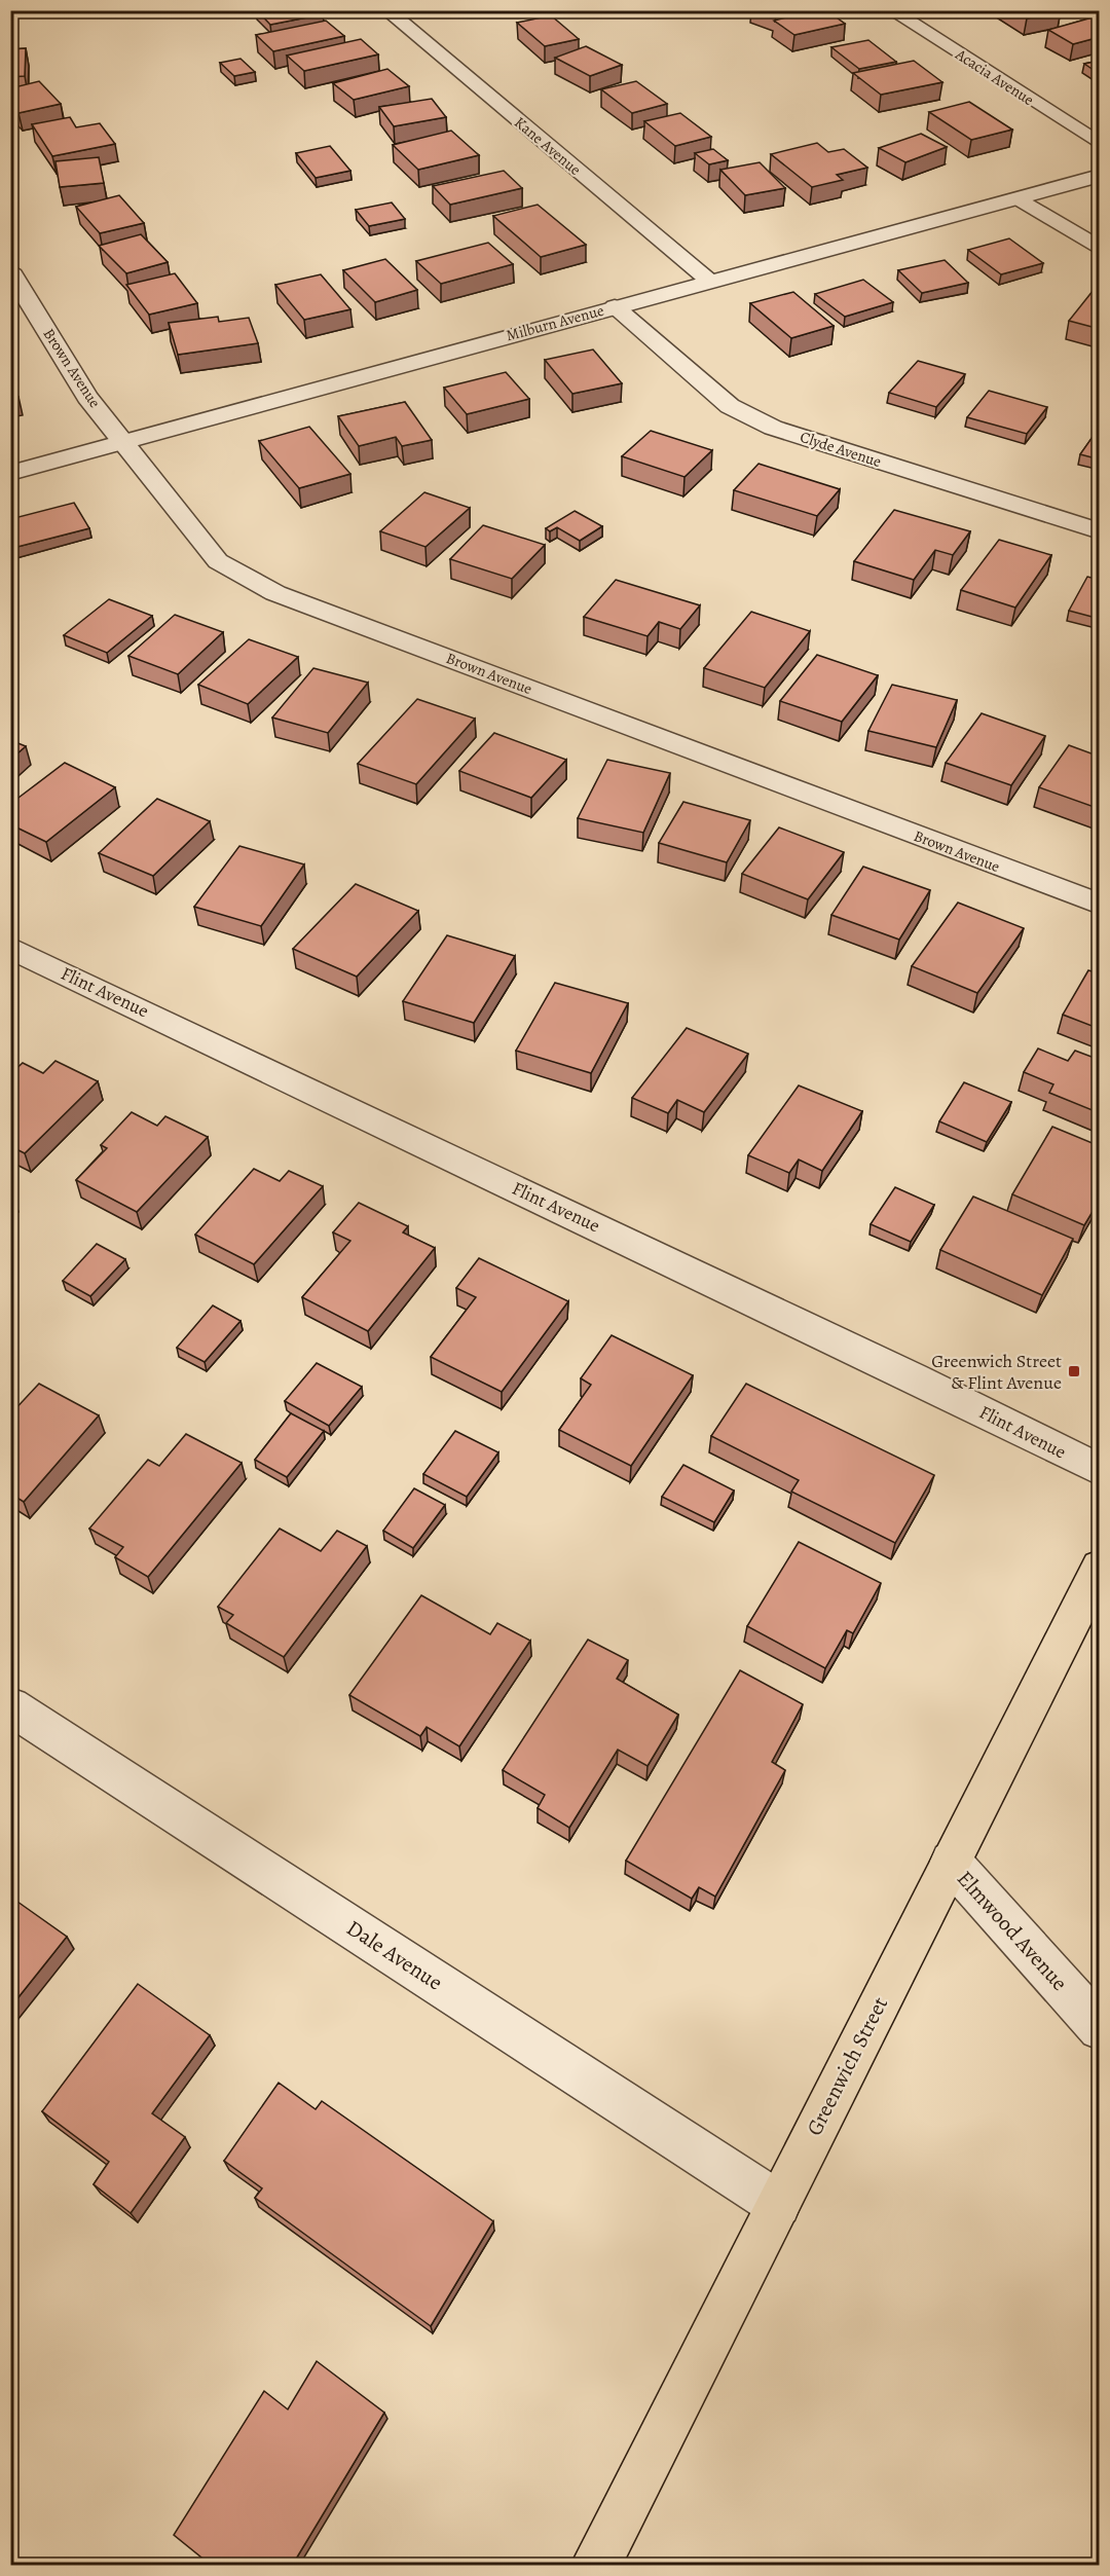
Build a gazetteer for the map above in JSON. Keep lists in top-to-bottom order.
{
  "streets": {
    "main road": ["Greenwich Street"],
    "street": [
      "Acacia Avenue",
      "Kane Avenue",
      "Milburn Avenue",
      "Brown Avenue",
      "Clyde Avenue",
      "Flint Avenue",
      "Elmwood Avenue",
      "Dale Avenue"
    ]
  },
  "crossings": [
    ["Kane Avenue", "Milburn Avenue"],
    ["Milburn Avenue", "Brown Avenue"],
    ["Milburn Avenue", "Clyde Avenue"],
    ["Elmwood Avenue", "Greenwich Street"],
    ["Dale Avenue", "Greenwich Street"]
  ],
  "places": {
    "transit": ["Greenwich Street & Flint Avenue"]
  }
}
